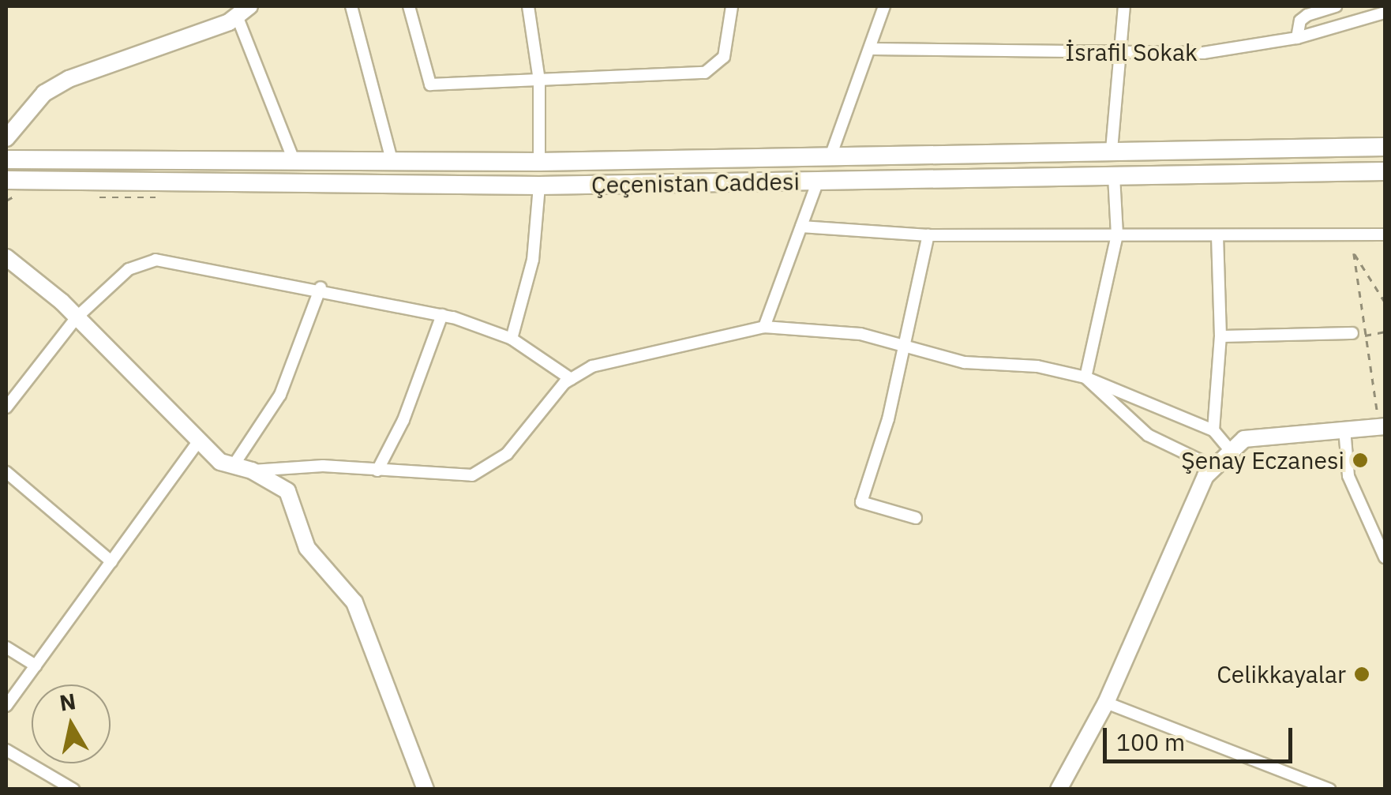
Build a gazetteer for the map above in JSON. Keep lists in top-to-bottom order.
{
  "streets": {
    "main road": ["Çeçenistan Caddesi"],
    "street": ["İsrafil Sokak"]
  },
  "places": ["Şenay Eczanesi", "Celikkayalar"],
  "scale_bar": "100 m",
  "north": "top"
}
